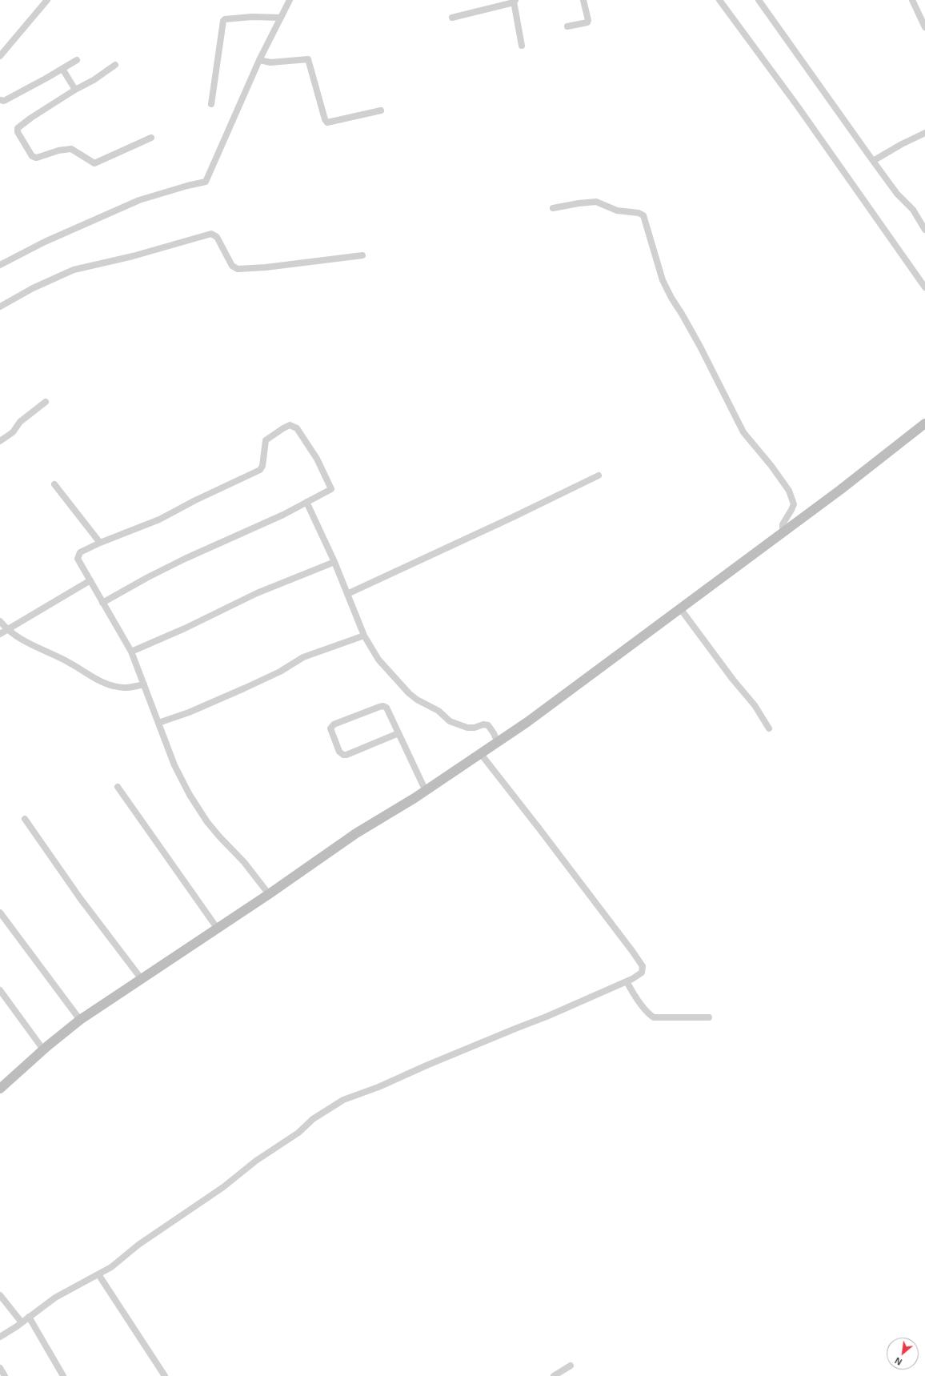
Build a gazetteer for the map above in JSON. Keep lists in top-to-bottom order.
{
  "north": "bottom left"
}
